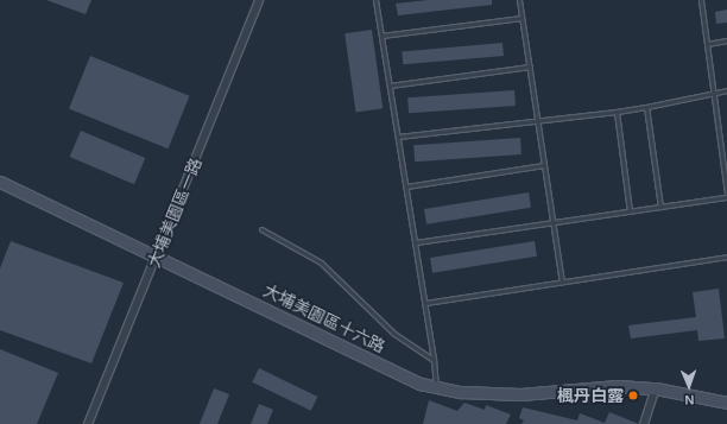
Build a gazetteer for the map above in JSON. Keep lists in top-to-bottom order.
{
  "streets": {
    "street": ["大埔美園區一路", "大埔美園區十六路"]
  },
  "crossings": [
    ["大埔美園區一路", "大埔美園區十六路"]
  ],
  "places": ["楓丹白露"],
  "north": "bottom"
}
